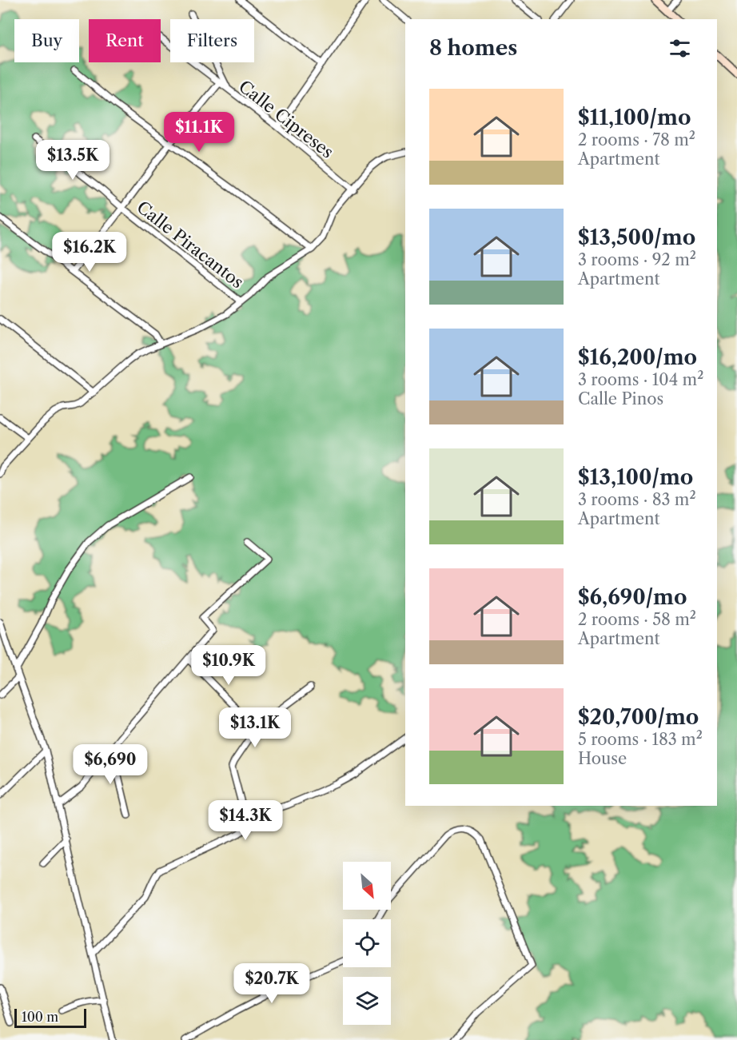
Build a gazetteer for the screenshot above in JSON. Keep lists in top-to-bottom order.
{
  "streets": {
    "street": ["Calle Cipreses", "Calle Piracantos"]
  },
  "scale_bar": "100 m",
  "north": "bottom right",
  "page": {
    "chip": ["Buy", "Rent", "Filters"],
    "heading": "8 homes",
    "list": [
      {
        "name": "$11,100/mo",
        "note": "2 rooms · 78 m² · Apartment"
      },
      {
        "name": "$13,500/mo",
        "note": "3 rooms · 92 m² · Apartment"
      },
      {
        "name": "$16,200/mo",
        "note": "3 rooms · 104 m² · Calle Pinos"
      },
      {
        "name": "$13,100/mo",
        "note": "3 rooms · 83 m² · Apartment"
      },
      {
        "name": "$6,690/mo",
        "note": "2 rooms · 58 m² · Apartment"
      },
      {
        "name": "$20,700/mo",
        "note": "5 rooms · 183 m² · House"
      }
    ],
    "price": [
      "$11.1K",
      "$13.5K",
      "$16.2K",
      "$10.9K",
      "$13.1K",
      "$6,690",
      "$14.3K",
      "$20.7K"
    ],
    "scale": "100 m"
  }
}
